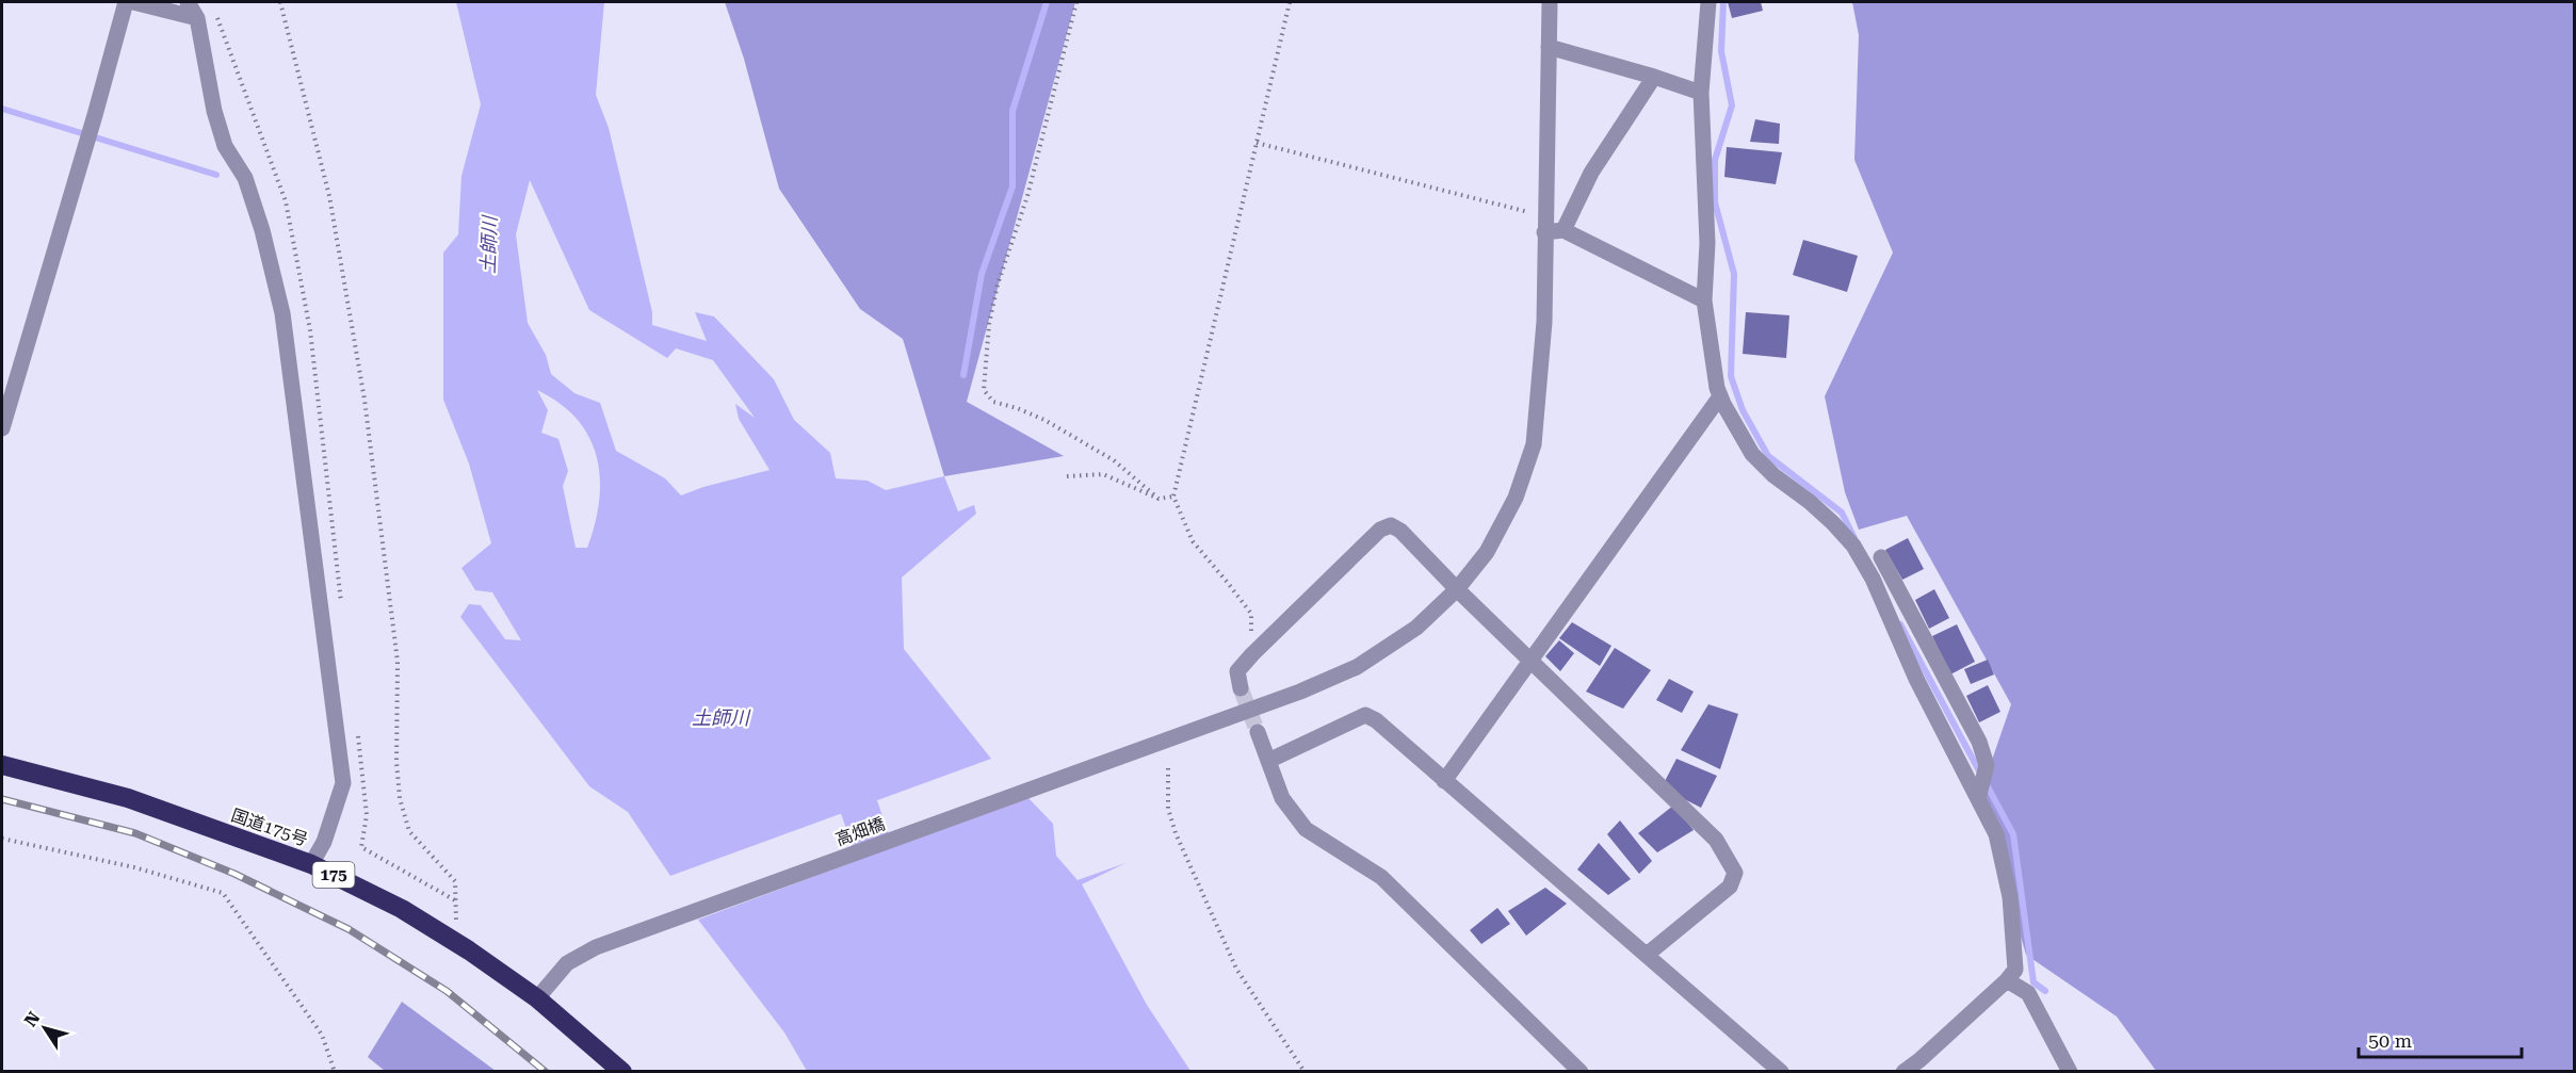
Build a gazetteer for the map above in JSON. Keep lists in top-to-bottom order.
{
  "streets": {
    "highway": ["国道175号", "175"],
    "street": ["高畑橋"]
  },
  "crossings": [
    ["国道175号", "高畑橋"]
  ],
  "water": ["土師川"],
  "scale_bar": "50 m",
  "north": "top left"
}
